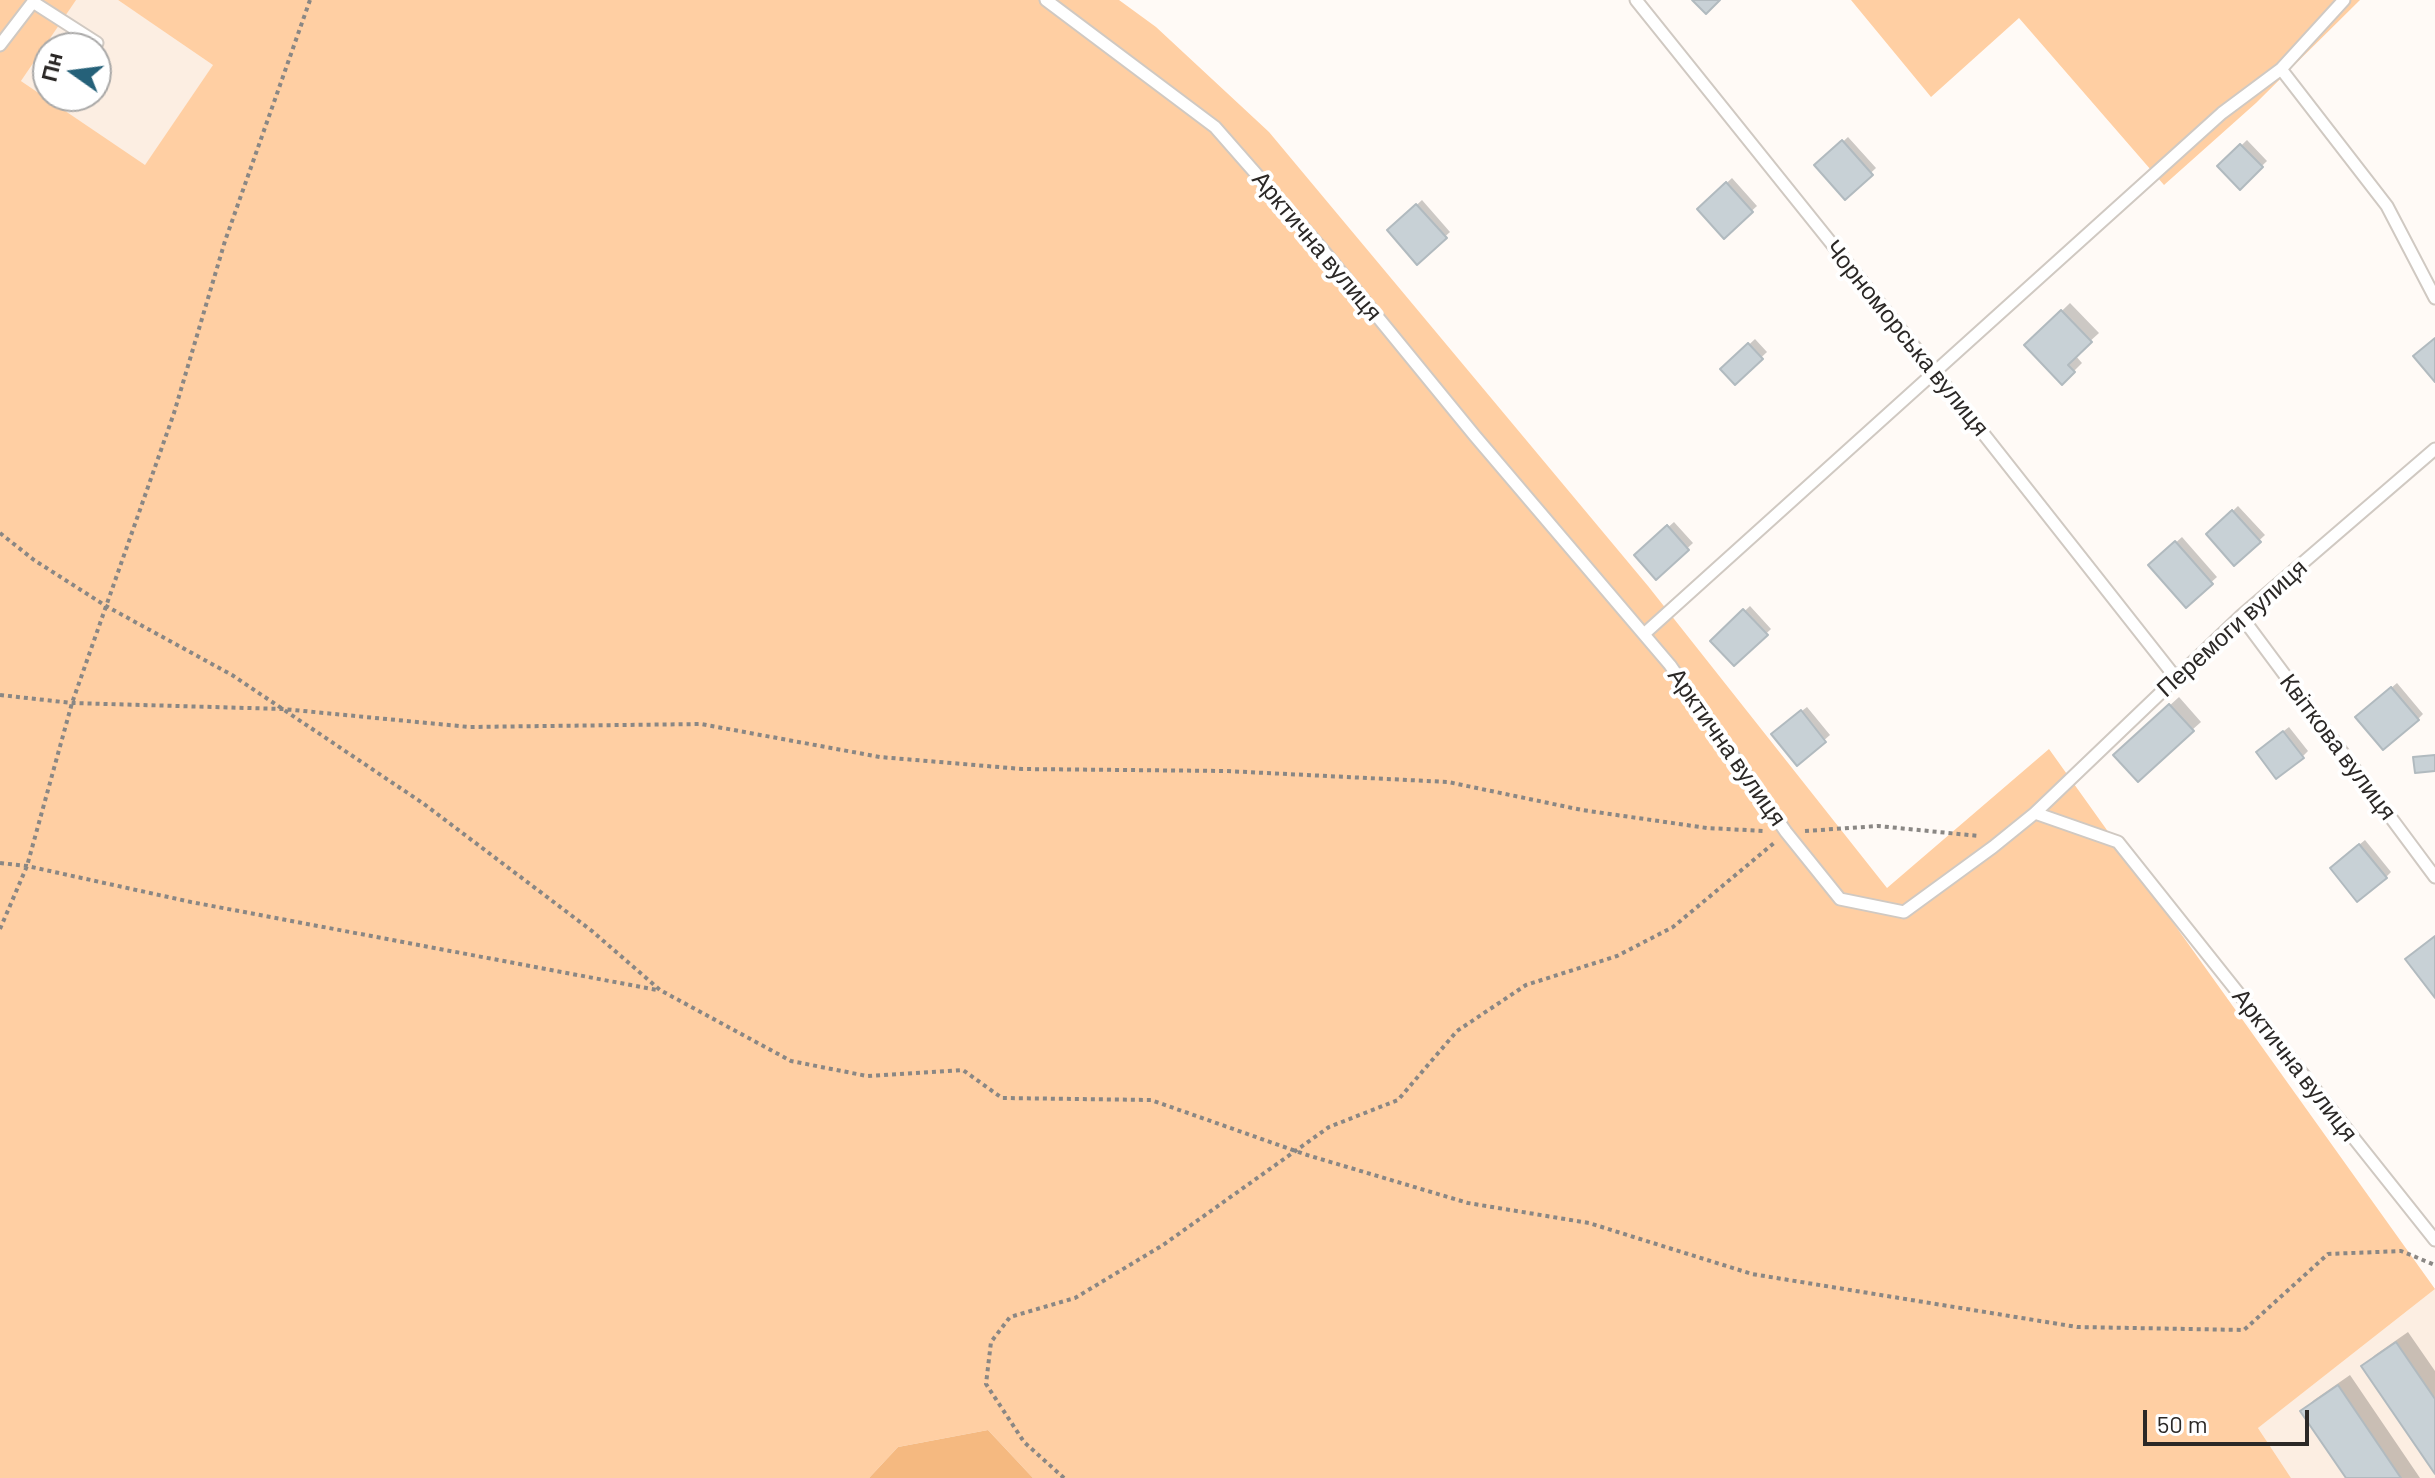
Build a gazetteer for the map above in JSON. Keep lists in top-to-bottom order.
{
  "streets": {
    "lane": [
      "Арктична вулиця",
      "Чорноморська вулиця",
      "Перемоги вулиця",
      "Квіткова вулиця"
    ]
  },
  "crossings": [
    ["Арктична вулиця", "Перемоги вулиця"],
    ["Чорноморська вулиця", "Перемоги вулиця"],
    ["Перемоги вулиця", "Квіткова вулиця"]
  ],
  "scale_bar": "50 m",
  "north": "left"
}
